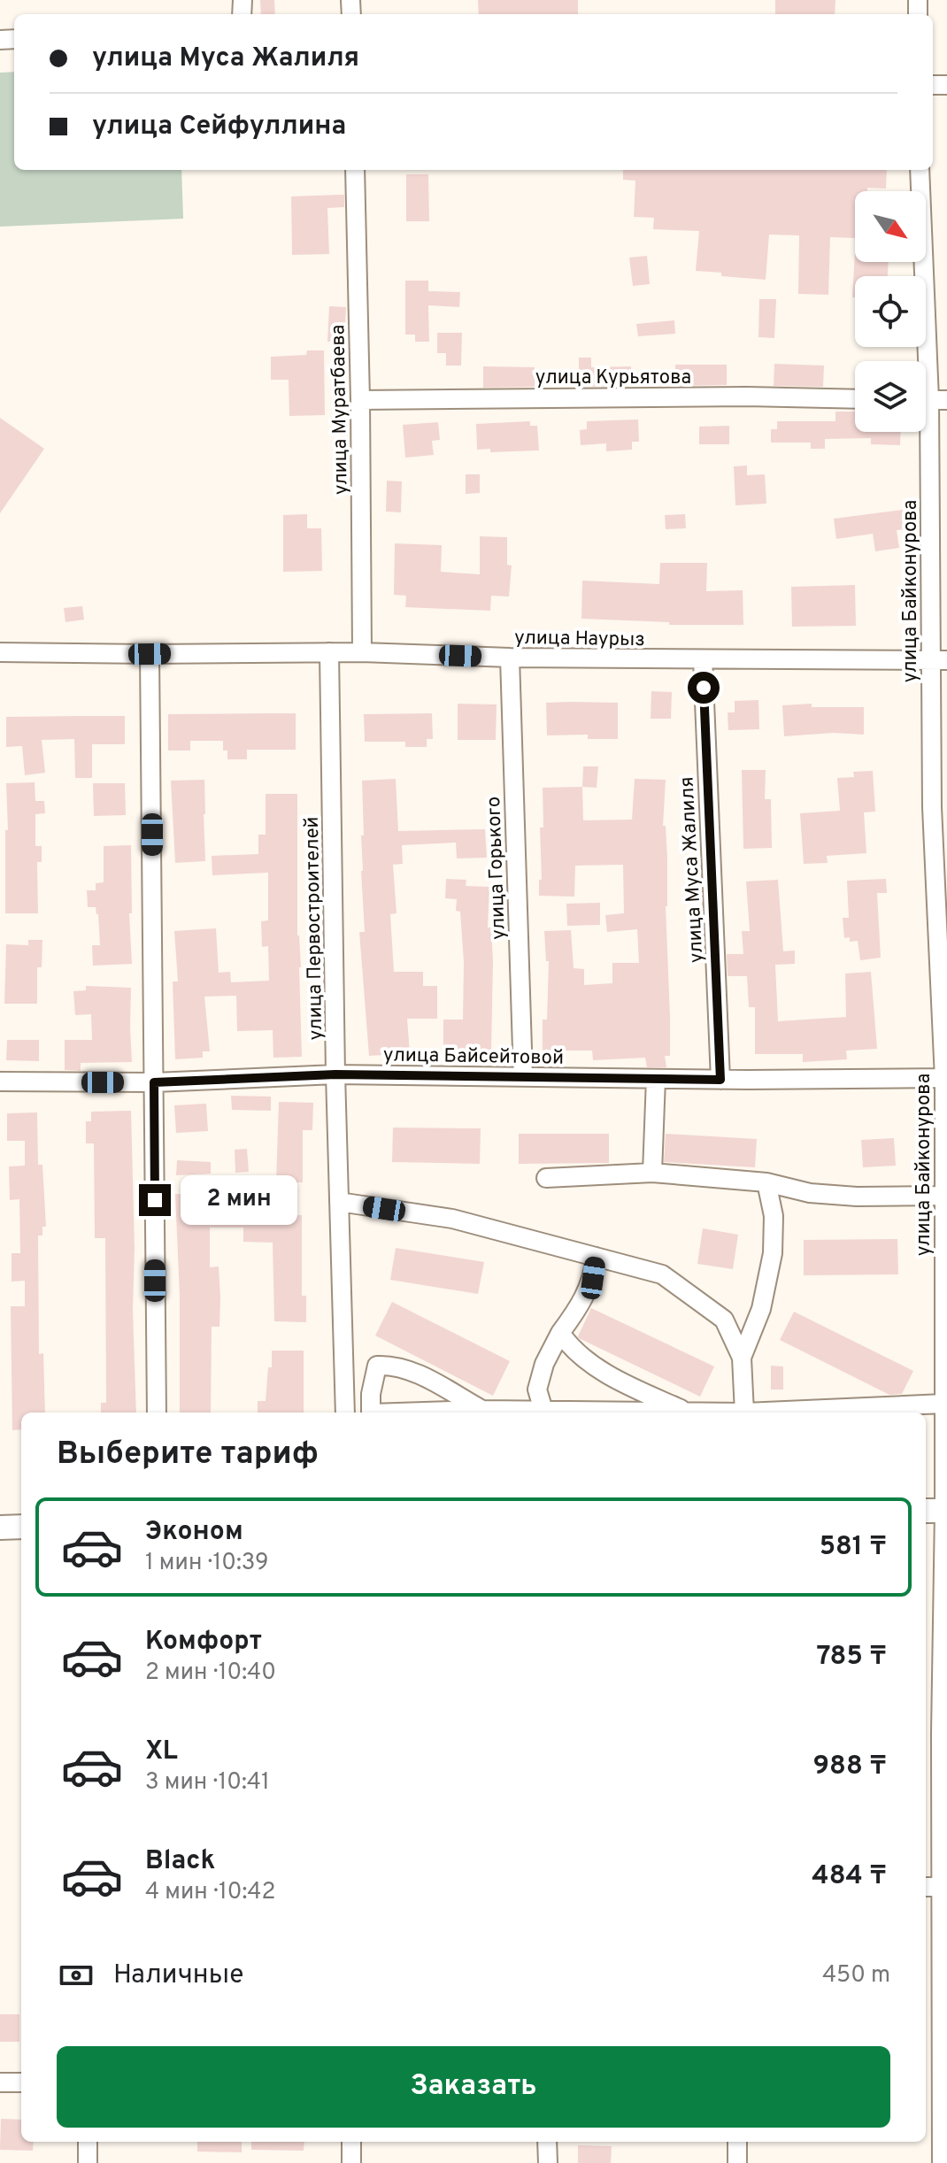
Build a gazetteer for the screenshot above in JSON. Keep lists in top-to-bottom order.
{
  "streets": {
    "street": [
      "улица Курьятова",
      "улица Муратбаева",
      "улица Байконурова",
      "улица Наурыз",
      "улица Горького",
      "улица Муса Жалиля",
      "улица Первостроителей",
      "улица Байсейтовой"
    ]
  },
  "crossings": [
    ["улица Курьятова", "улица Муратбаева"],
    ["улица Муратбаева", "улица Наурыз"],
    ["улица Байконурова", "улица Наурыз"],
    ["улица Байконурова", "улица Байсейтовой"],
    ["улица Наурыз", "улица Горького"],
    ["улица Наурыз", "улица Муса Жалиля"],
    ["улица Наурыз", "улица Первостроителей"],
    ["улица Горького", "улица Байсейтовой"],
    ["улица Муса Жалиля", "улица Байсейтовой"],
    ["улица Первостроителей", "улица Байсейтовой"]
  ],
  "north": "bottom right",
  "page": {
    "banner": ["улица Муса Жалиля", "улица Сейфуллина"],
    "bubble": "2 мин",
    "heading": "Выберите тариф",
    "list": [
      {
        "name": "Эконом",
        "note": "1 мин · 10:39",
        "value": "581 ₸"
      },
      {
        "name": "Комфорт",
        "note": "2 мин · 10:40",
        "value": "785 ₸"
      },
      {
        "name": "XL",
        "note": "3 мин · 10:41",
        "value": "988 ₸"
      },
      {
        "name": "Black",
        "note": "4 мин · 10:42",
        "value": "484 ₸"
      }
    ],
    "pay": ["Наличные", "450 m"],
    "buttons": "Заказать"
  }
}
